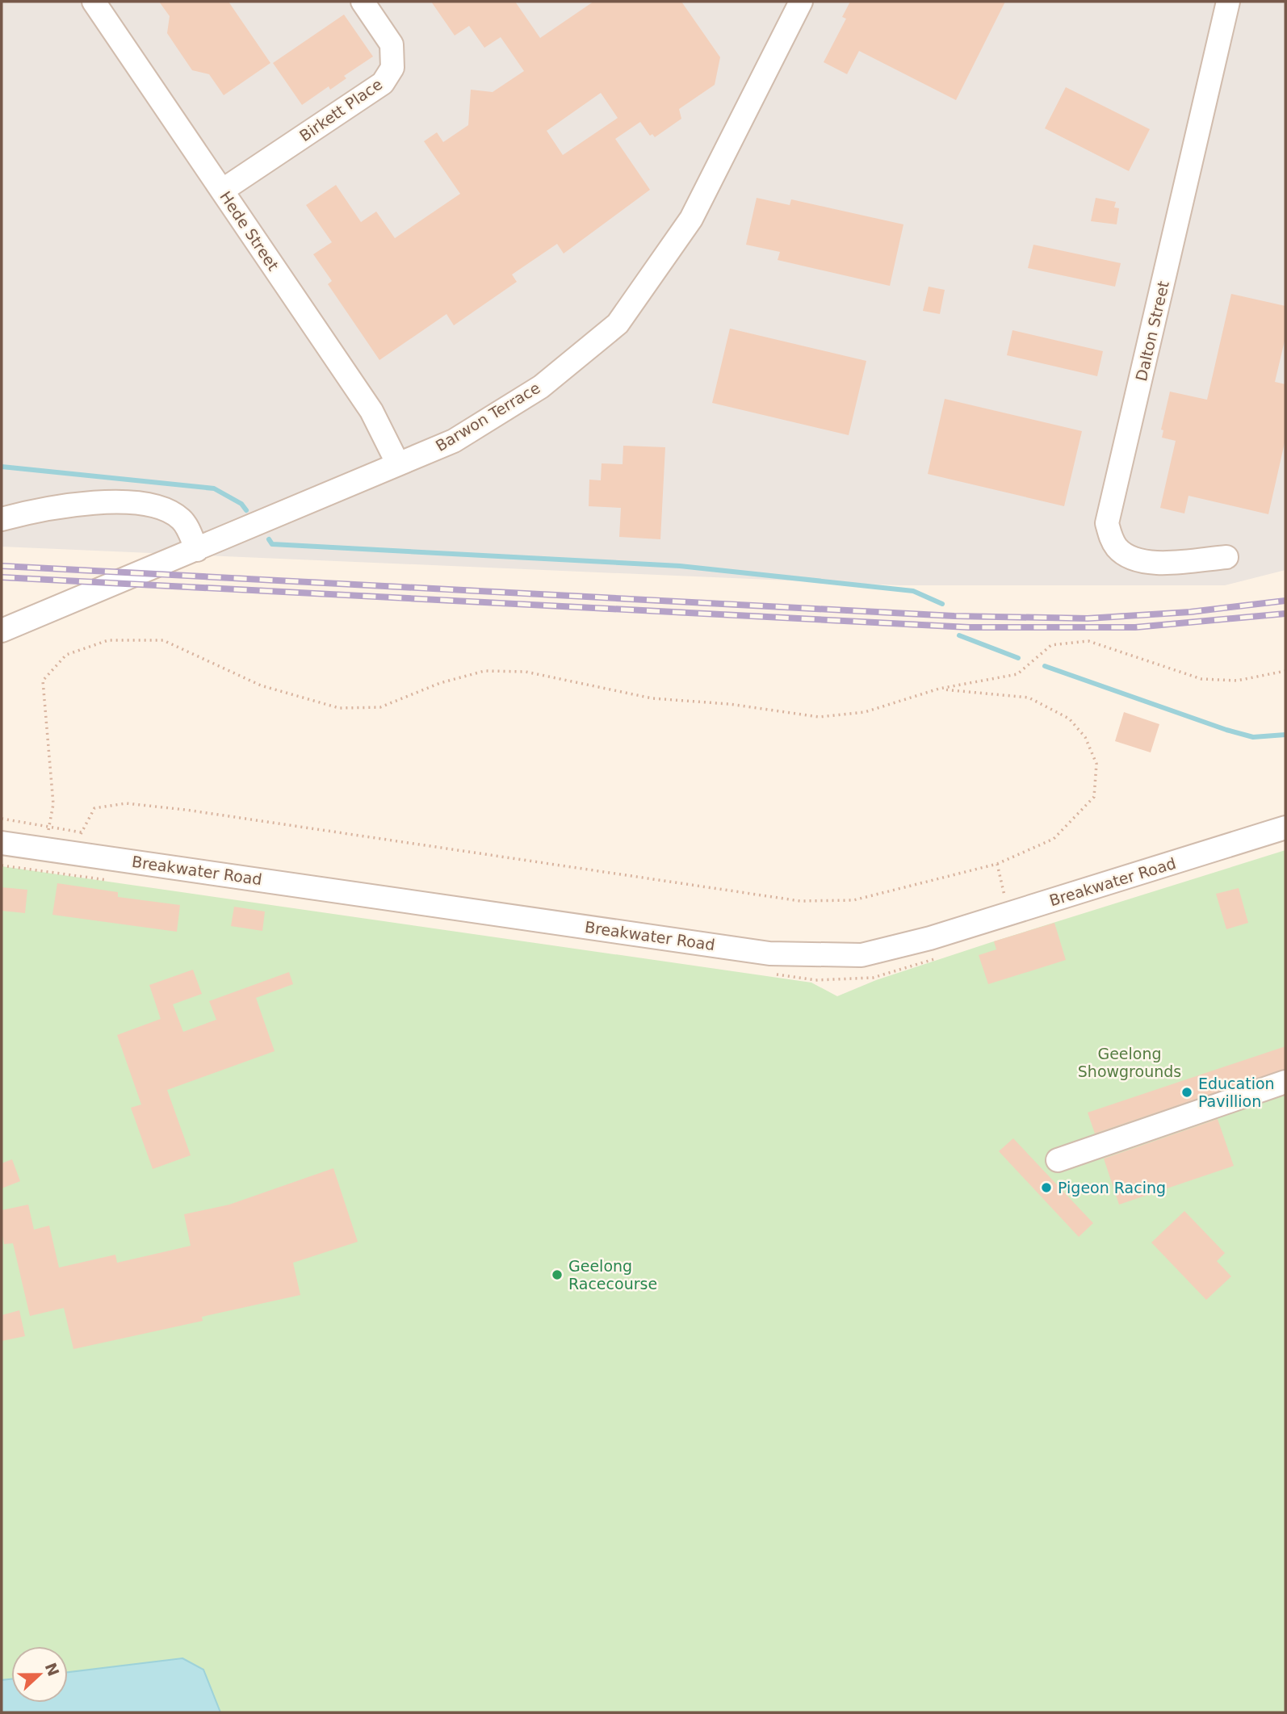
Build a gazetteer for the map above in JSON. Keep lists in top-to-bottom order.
{
  "streets": {
    "street": [
      "Birkett Place",
      "Hede Street",
      "Dalton Street",
      "Barwon Terrace",
      "Breakwater Road"
    ]
  },
  "crossings": [
    ["Birkett Place", "Hede Street"],
    ["Hede Street", "Barwon Terrace"]
  ],
  "parks": ["Geelong Showgrounds"],
  "places": ["Education Pavillion", "Pigeon Racing", "Geelong Racecourse"],
  "north": "right"
}
